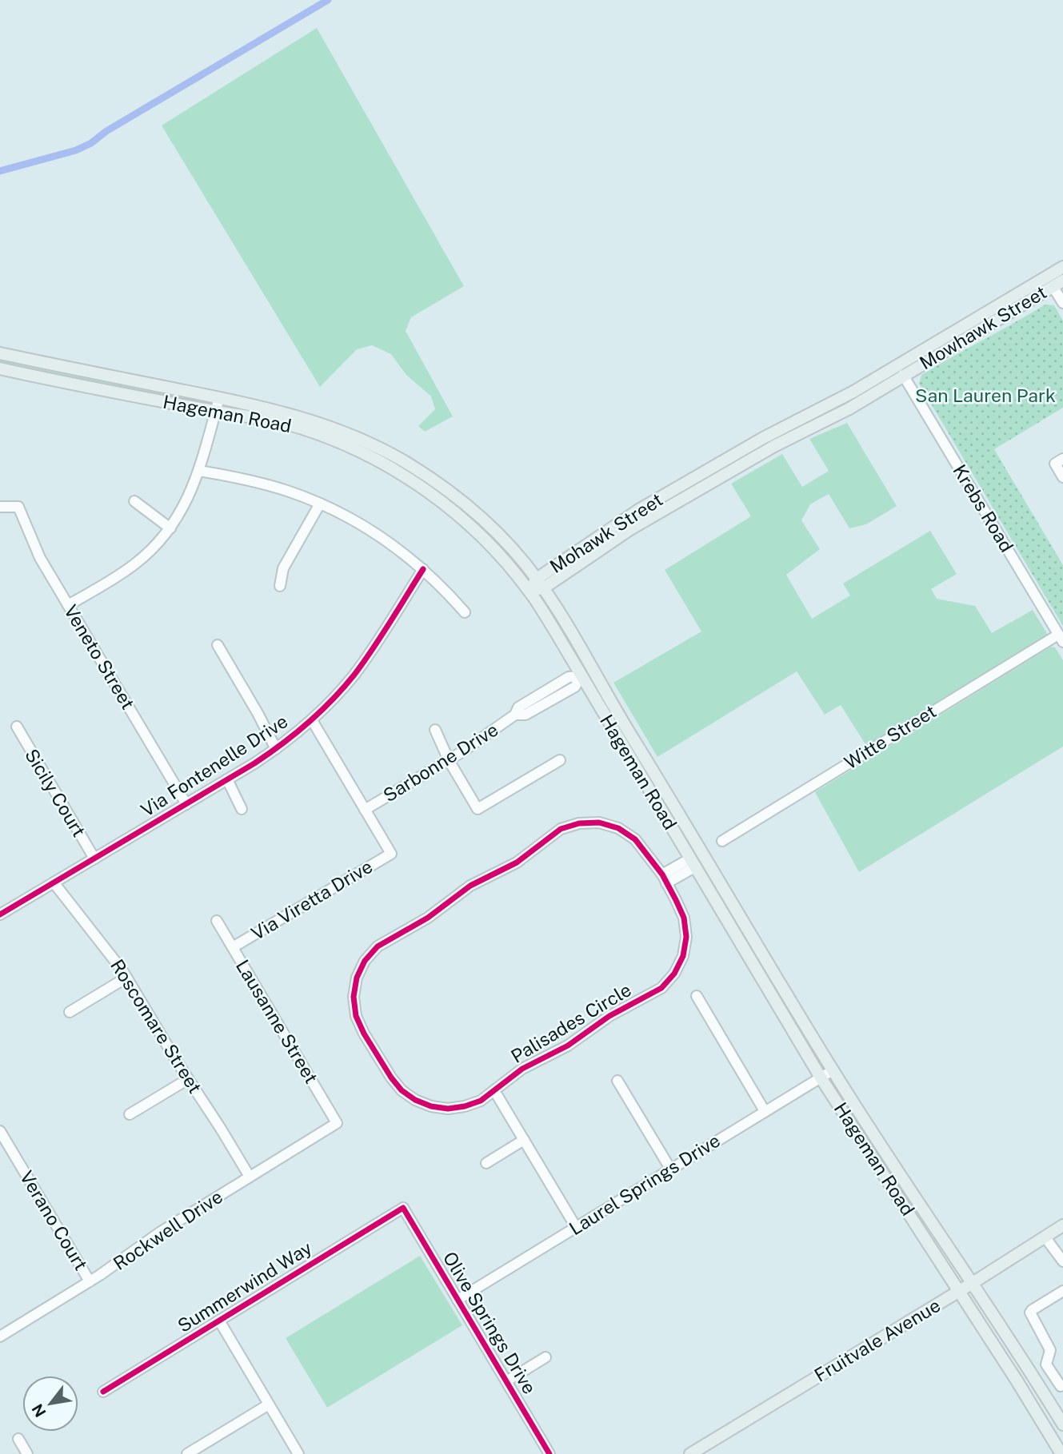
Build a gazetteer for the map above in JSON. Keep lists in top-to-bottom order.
{
  "streets": {
    "main road": [
      "Mowhawk Street",
      "Hageman Road",
      "Mohawk Street",
      "Fruitvale Avenue"
    ],
    "street": [
      "Krebs Road",
      "Veneto Street",
      "Witte Street",
      "Sarbonne Drive",
      "Via Fontenelle Drive",
      "Sicily Court",
      "Via Viretta Drive",
      "Lausanne Street",
      "Palisades Circle",
      "Roscomare Street",
      "Laurel Springs Drive",
      "Verano Court",
      "Rockwell Drive",
      "Summerwind Way",
      "Olive Springs Drive"
    ]
  },
  "crossings": [
    ["Mowhawk Street", "Krebs Road"],
    ["Mowhawk Street", "Mohawk Street"],
    ["Hageman Road", "Mohawk Street"],
    ["Hageman Road", "Sarbonne Drive"],
    ["Hageman Road", "Laurel Springs Drive"],
    ["Hageman Road", "Fruitvale Avenue"],
    ["Krebs Road", "Mohawk Street"],
    ["Krebs Road", "Witte Street"],
    ["Veneto Street", "Via Fontenelle Drive"],
    ["Sarbonne Drive", "Via Viretta Drive"],
    ["Via Fontenelle Drive", "Sicily Court"],
    ["Via Fontenelle Drive", "Roscomare Street"],
    ["Via Viretta Drive", "Lausanne Street"],
    ["Lausanne Street", "Rockwell Drive"],
    ["Roscomare Street", "Rockwell Drive"],
    ["Laurel Springs Drive", "Olive Springs Drive"],
    ["Verano Court", "Rockwell Drive"],
    ["Summerwind Way", "Olive Springs Drive"]
  ],
  "parks": ["San Lauren Park"],
  "north": "bottom left"
}
